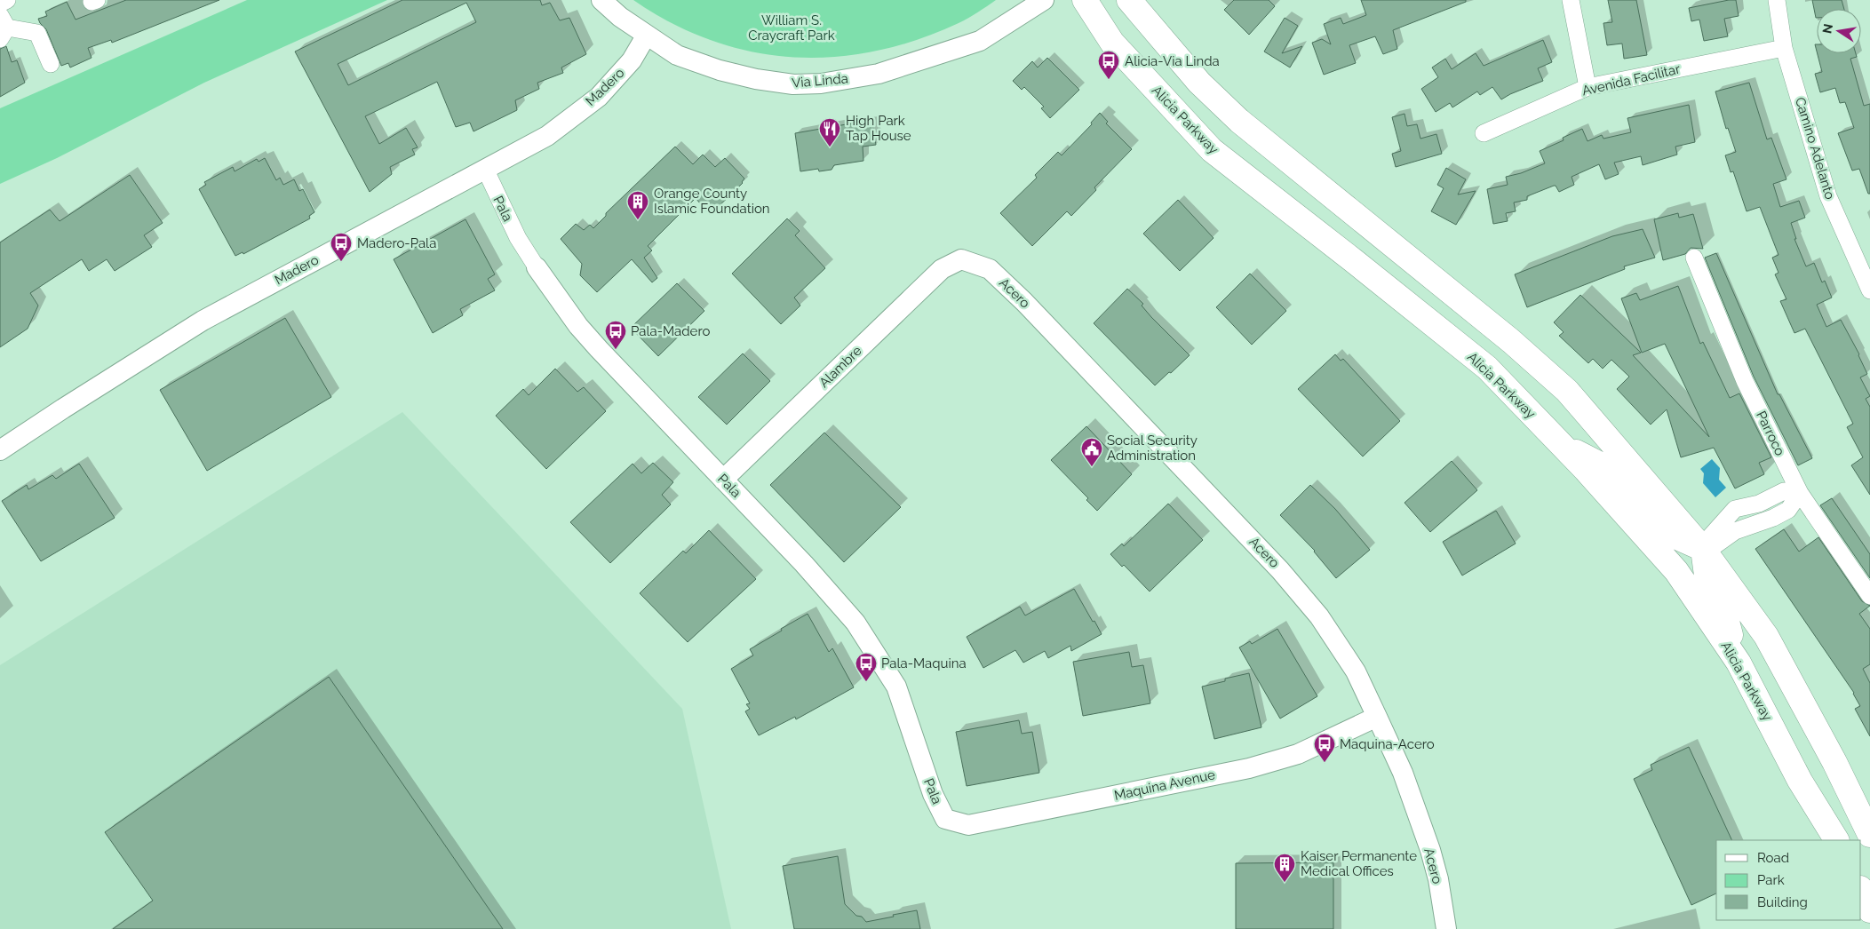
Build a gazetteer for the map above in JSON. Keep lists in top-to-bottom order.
{
  "streets": {
    "main road": ["Alicia Parkway"],
    "street": [
      "Avenida Facilitar",
      "Via Linda",
      "Madero",
      "Camino Adelanto",
      "Pala",
      "Acero",
      "Alambre",
      "Parroco",
      "Maquina Avenue"
    ]
  },
  "crossings": [
    ["Avenida Facilitar", "Camino Adelanto"],
    ["Via Linda", "Madero"],
    ["Madero", "Pala"],
    ["Pala", "Alambre"],
    ["Pala", "Maquina Avenue"],
    ["Acero", "Alambre"],
    ["Acero", "Maquina Avenue"]
  ],
  "parks": ["William S. Craycraft Park"],
  "places": {
    "bus stop": [
      "Alicia-Via Linda",
      "Madero-Pala",
      "Pala-Madero",
      "Pala-Maquina",
      "Maquina-Acero"
    ],
    "restaurant": ["High Park Tap House"],
    "building": ["Orange County Islamic Foundation", "Kaiser Permanente Medical Offices"],
    "public building": ["Social Security Administration"]
  },
  "legend": ["Road", "Park", "Building"],
  "north": "left"
}
